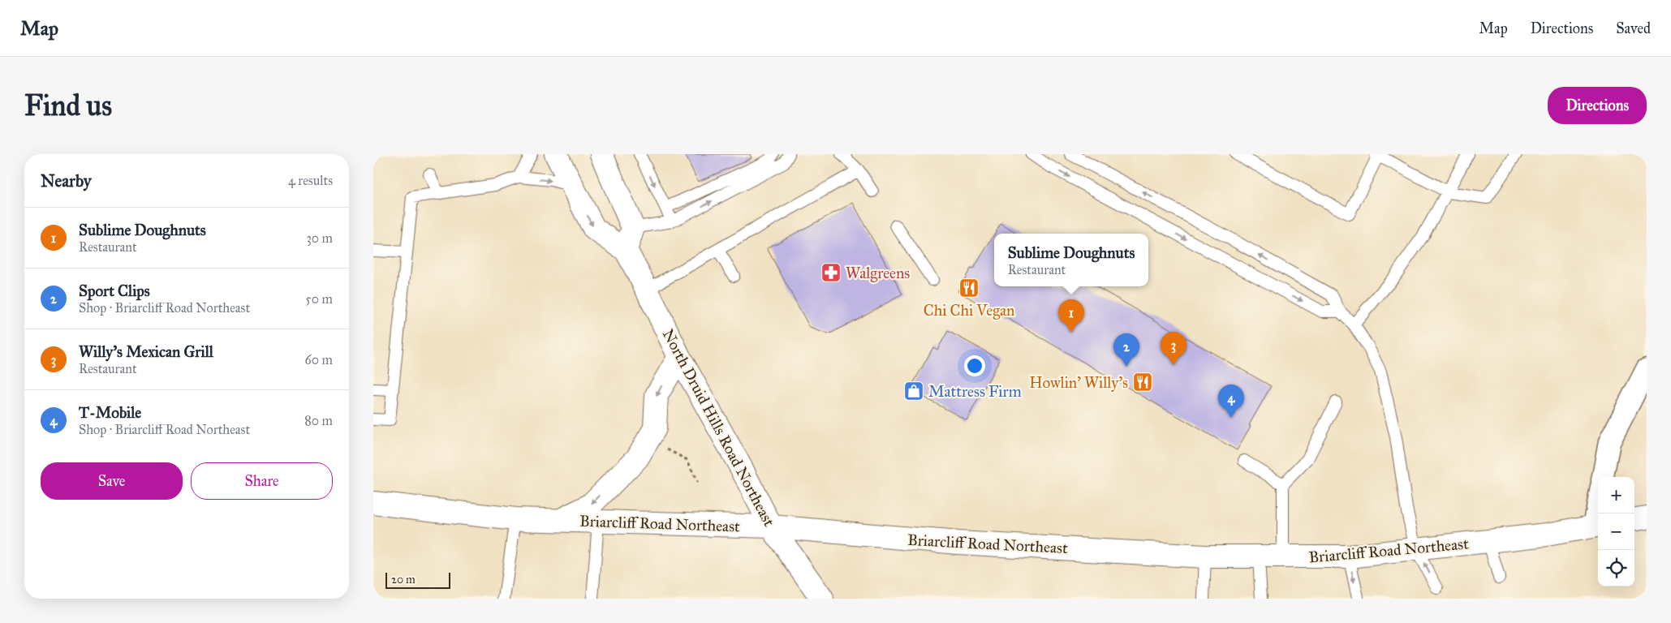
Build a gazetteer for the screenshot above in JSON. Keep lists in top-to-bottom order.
{
  "streets": {
    "main road": ["North Druid Hills Road Northeast", "Briarcliff Road Northeast"]
  },
  "crossings": [
    ["North Druid Hills Road Northeast", "Briarcliff Road Northeast"]
  ],
  "places": {
    "pharmacy": ["Walgreens"],
    "restaurant": ["Chi Chi Vegan", "Howlin' Willy's"],
    "shop": ["Mattress Firm"]
  },
  "scale_bar": "20 m",
  "page": {
    "header": "Map",
    "nav": ["Map", "Directions", "Saved"],
    "buttons": [
      "Directions",
      ["Save", "Share"]
    ],
    "title": "Find us",
    "heading": ["Nearby", "4 results"],
    "list": [
      {
        "mark": "1",
        "name": "Sublime Doughnuts",
        "note": "Restaurant",
        "value": "30 m"
      },
      {
        "mark": "2",
        "name": "Sport Clips",
        "note": "Shop · Briarcliff Road Northeast",
        "value": "50 m"
      },
      {
        "mark": "3",
        "name": "Willy's Mexican Grill",
        "note": "Restaurant",
        "value": "60 m"
      },
      {
        "mark": "4",
        "name": "T-Mobile",
        "note": "Shop · Briarcliff Road Northeast",
        "value": "80 m"
      }
    ],
    "popup": ["Sublime Doughnuts", "Restaurant"],
    "pins": [
      "1",
      "3",
      "2",
      "4"
    ],
    "map_buttons": ["+", "−"],
    "scale": "20 m"
  }
}
